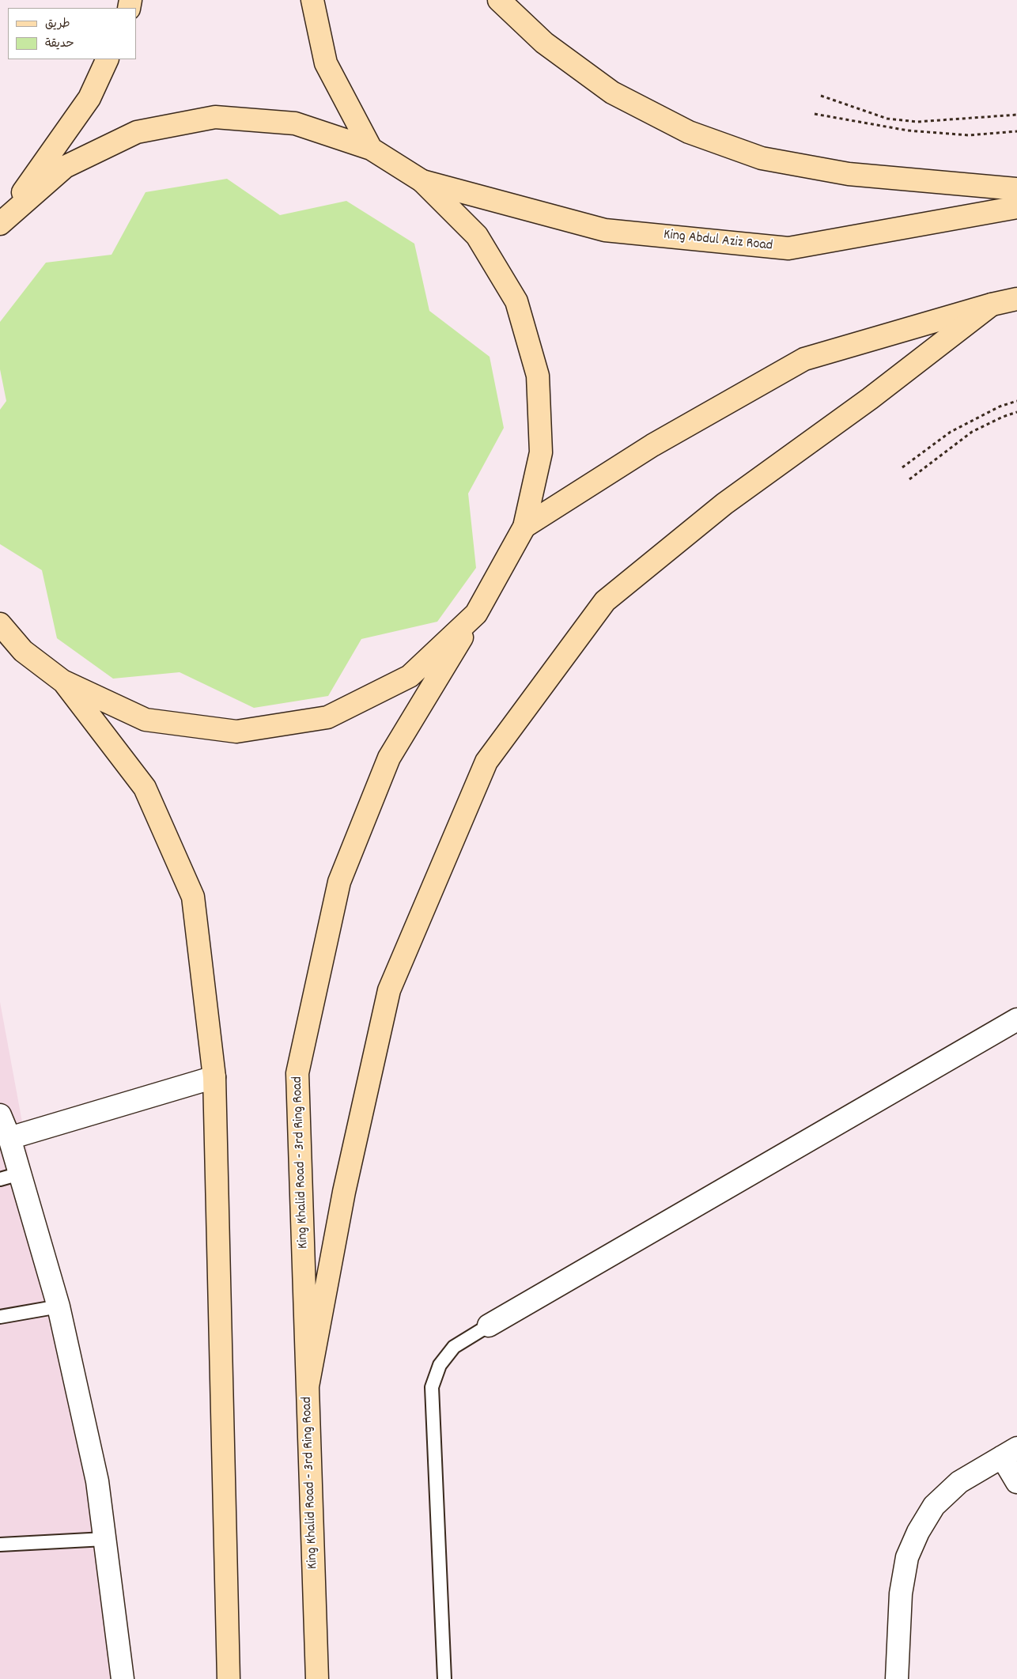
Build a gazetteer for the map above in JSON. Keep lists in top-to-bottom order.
{
  "streets": {
    "main road": ["King Abdul Aziz Road", "King Khalid Road - 3rd Ring Road"]
  },
  "legend": ["طريق", "حديقة"]
}
